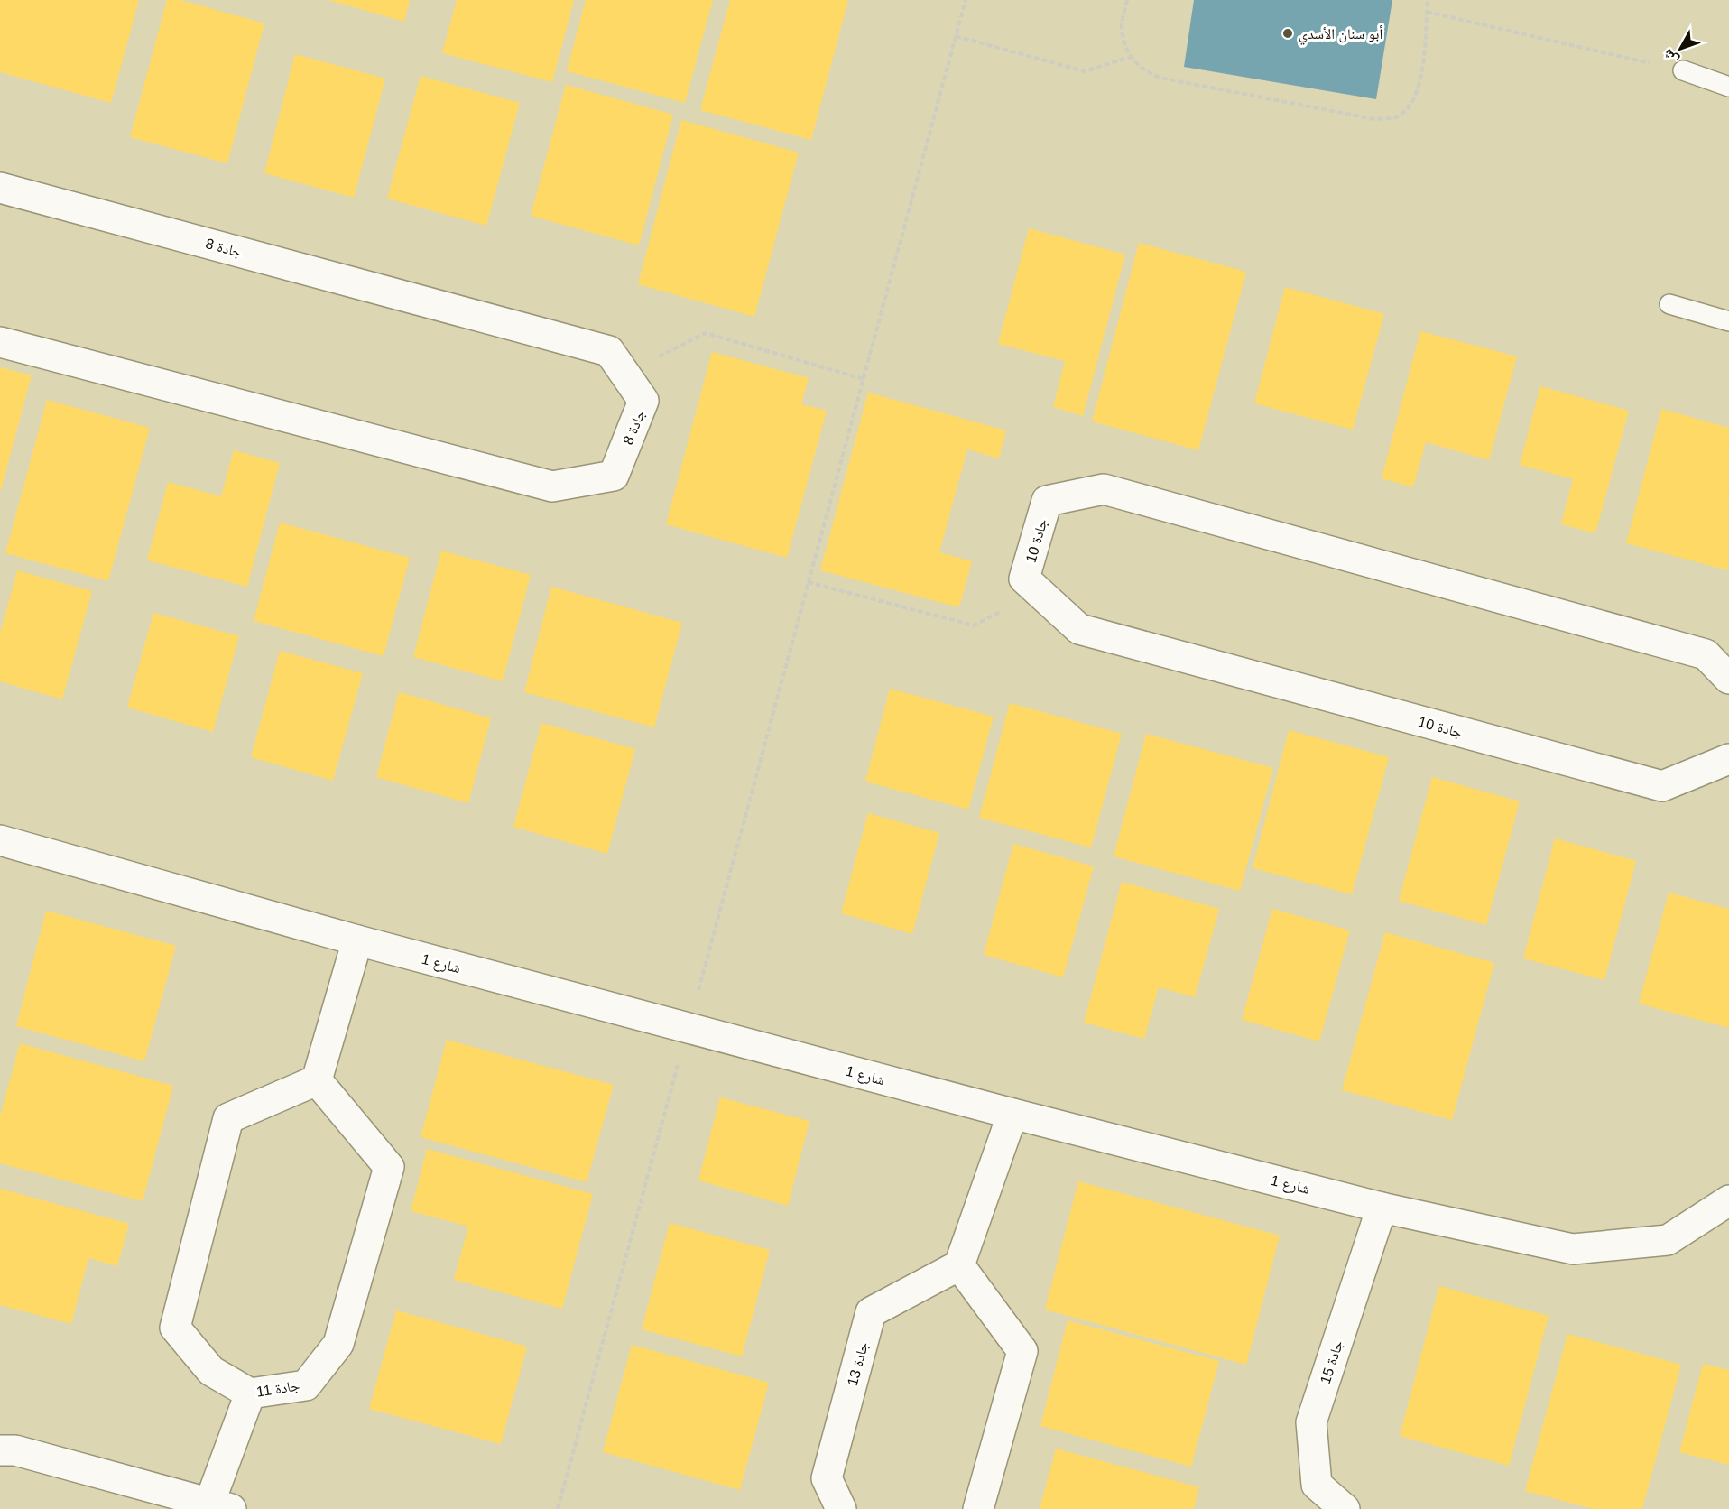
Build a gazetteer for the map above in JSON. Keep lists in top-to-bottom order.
{
  "streets": {
    "street": [
      "جادة 8",
      "جادة 10",
      "شارع 1",
      "جادة 15",
      "جادة 13",
      "جادة 11"
    ]
  },
  "crossings": [
    ["شارع 1", "جادة 15"]
  ],
  "places": ["أبو سنان الأسدي"],
  "north": "bottom left"
}
